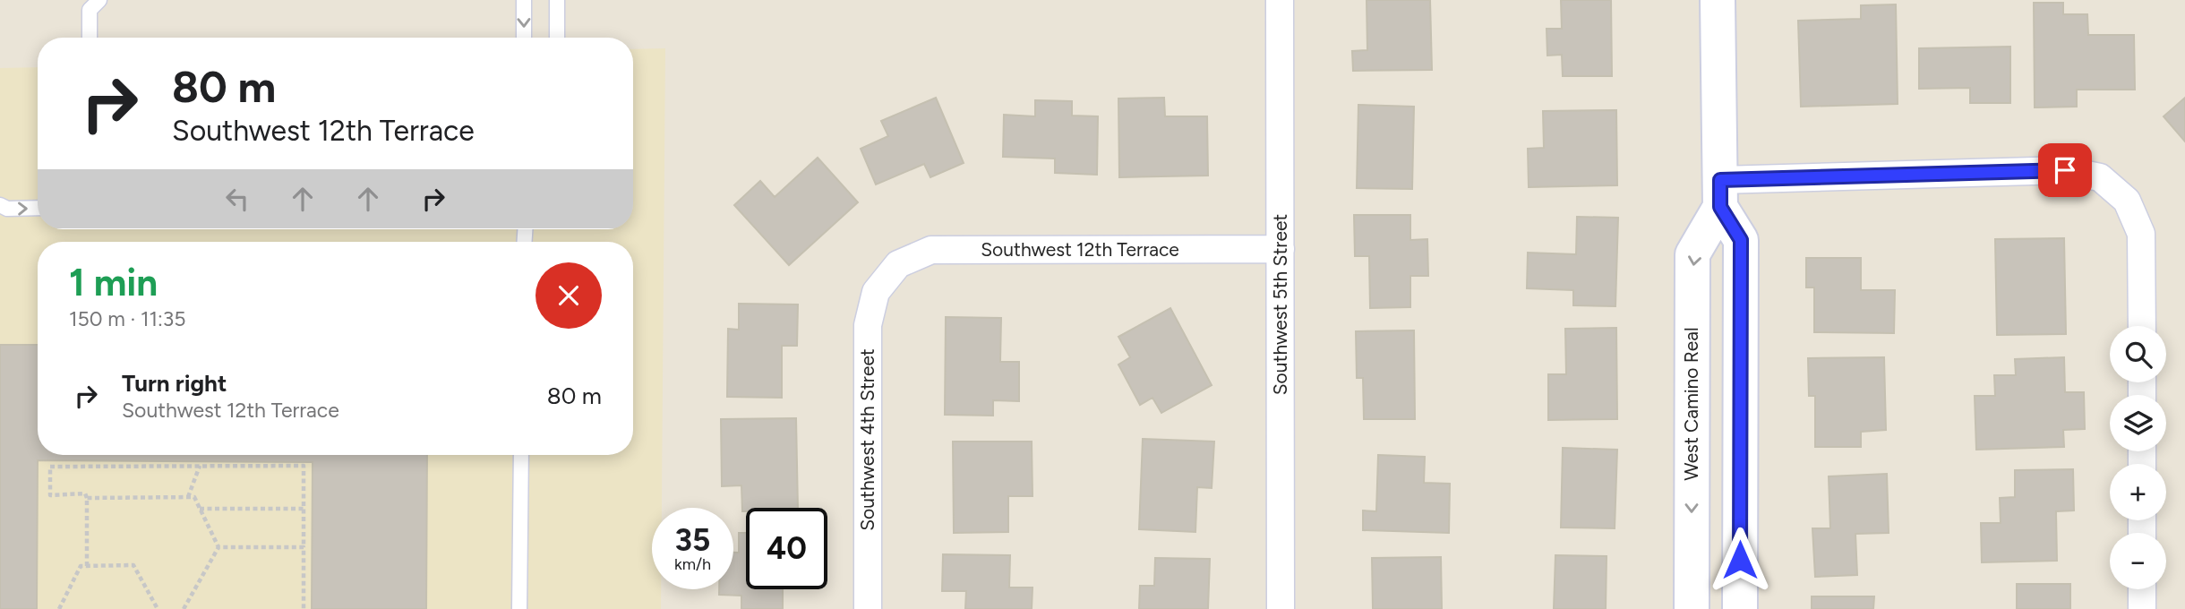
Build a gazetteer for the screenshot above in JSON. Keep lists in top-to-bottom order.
{
  "streets": {
    "street": [
      "Southwest 12th Terrace",
      "Southwest 5th Street",
      "West Camino Real",
      "Southwest 4th Street"
    ]
  },
  "crossings": [
    ["Southwest 12th Terrace", "Southwest 5th Street"],
    ["Southwest 12th Terrace", "Southwest 4th Street"]
  ],
  "page": {
    "turn": ["80 m", "Southwest 12th Terrace"],
    "heading": ["1 min", "150 m · 11:35"],
    "map_buttons": ["+", "−"],
    "list": [
      {
        "name": "Turn right",
        "note": "Southwest 12th Terrace",
        "value": "80 m"
      }
    ],
    "speed": "35 km/h",
    "limit": "40"
  }
}
